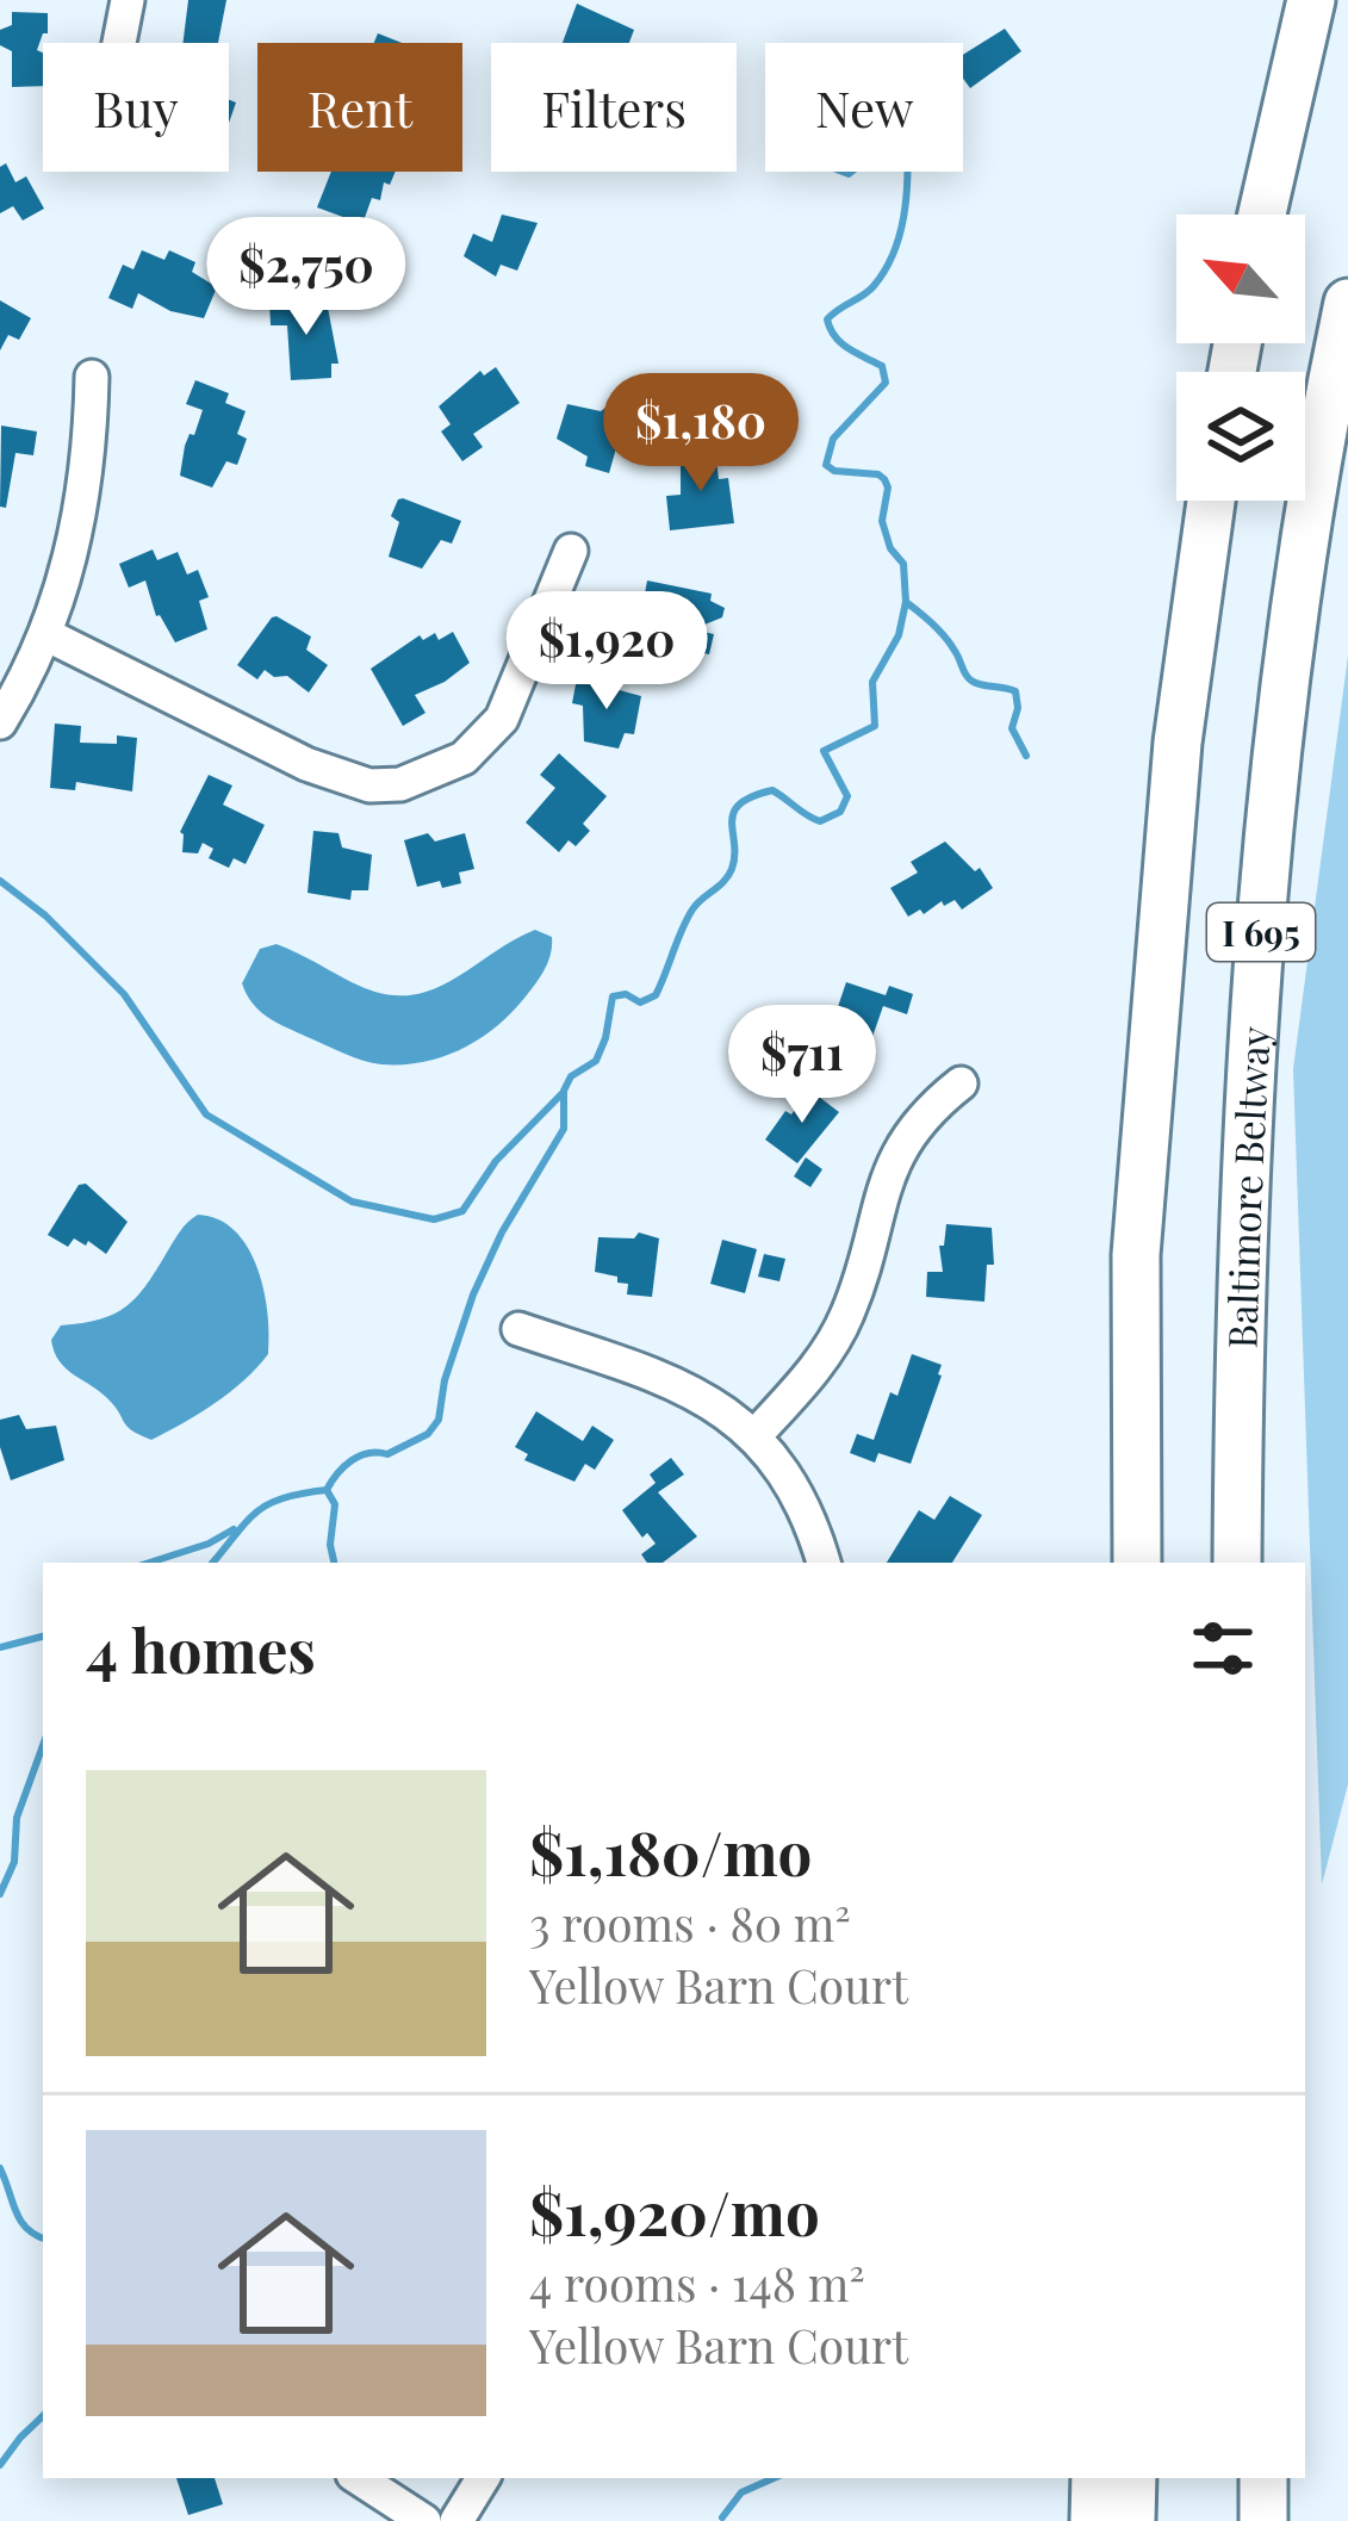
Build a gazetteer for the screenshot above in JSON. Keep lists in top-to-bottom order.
{
  "streets": {
    "highway": ["I 695", "Baltimore Beltway"]
  },
  "north": "top left",
  "page": {
    "chip": [
      "Buy",
      "Rent",
      "Filters",
      "New"
    ],
    "price": [
      "$2,750",
      "$1,180",
      "$1,920",
      "$711"
    ],
    "heading": "4 homes",
    "list": [
      {
        "name": "$1,180/mo",
        "note": "3 rooms · 80 m² · Yellow Barn Court"
      },
      {
        "name": "$1,920/mo",
        "note": "4 rooms · 148 m² · Yellow Barn Court"
      }
    ]
  }
}
